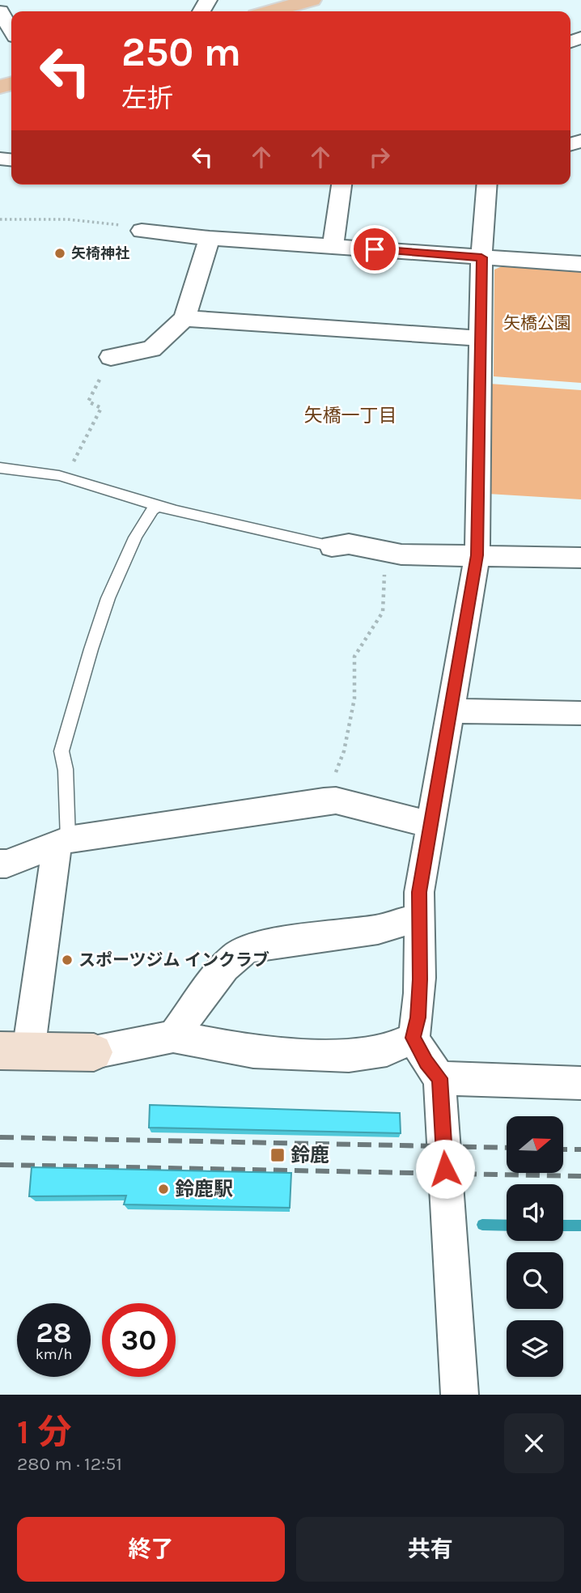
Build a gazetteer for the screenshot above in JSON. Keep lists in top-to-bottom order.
{
  "districts": ["矢橋一丁目"],
  "parks": ["矢橋公園"],
  "places": {
    "other": ["矢椅神社", "スポーツジム インクラブ", "鈴鹿駅"],
    "transit": ["鈴鹿"]
  },
  "north": "right",
  "page": {
    "turn": ["250 m", "左折"],
    "speed": "28 km/h",
    "limit": "30",
    "heading": ["1 分", "280 m · 12:51"],
    "buttons": ["終了", "共有"]
  }
}
